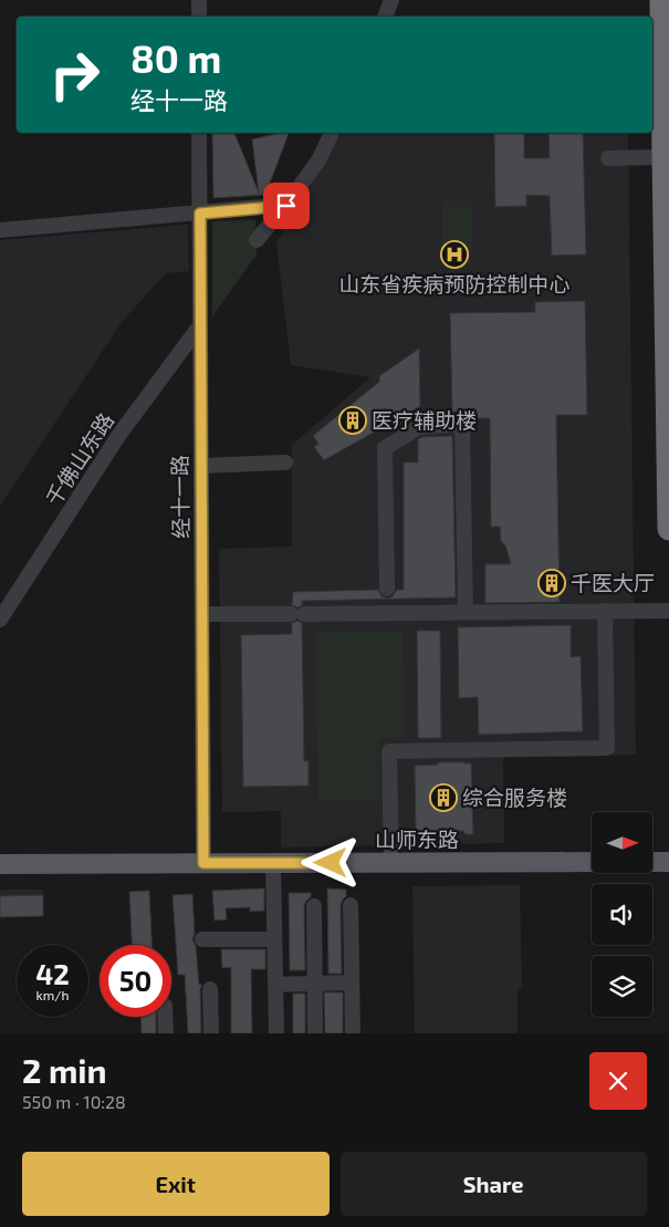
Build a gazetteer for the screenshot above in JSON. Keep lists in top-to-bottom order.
{
  "streets": {
    "main road": ["山师东路"],
    "street": ["千佛山东路", "经十一路"]
  },
  "crossings": [
    ["千佛山东路", "经十一路"],
    ["经十一路", "山师东路"]
  ],
  "places": {
    "hospital": ["山东省疾病预防控制中心"],
    "building": ["医疗辅助楼", "千医大厅", "综合服务楼"]
  },
  "north": "right",
  "page": {
    "turn": ["80 m", "经十一路"],
    "speed": "42 km/h",
    "limit": "50",
    "heading": ["2 min", "550 m · 10:28"],
    "buttons": ["Exit", "Share"]
  }
}
